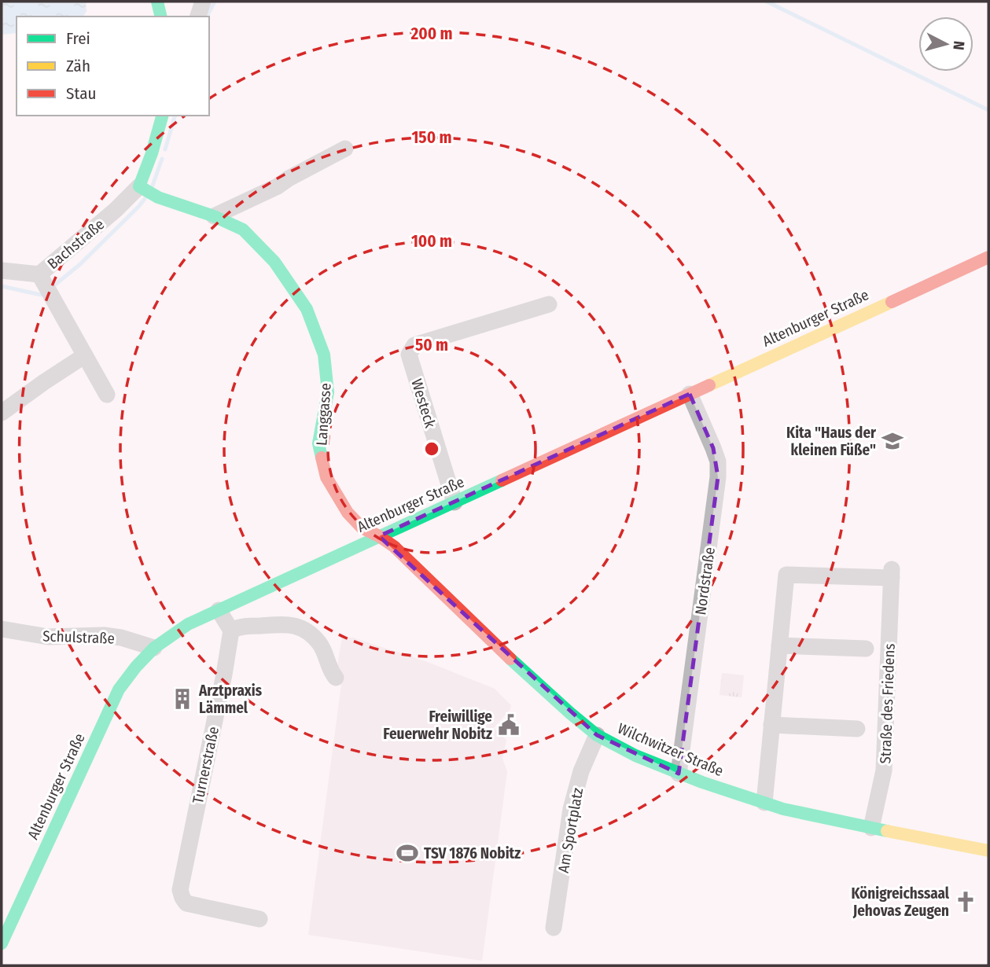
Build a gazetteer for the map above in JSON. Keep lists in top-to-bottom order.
{
  "streets": {
    "main road": ["Altenburger Straße", "Langgasse", "Wilchwitzer Straße"],
    "street": [
      "Bachstraße",
      "Westeck",
      "Nordstraße",
      "Schulstraße",
      "Straße des Friedens",
      "Turnerstraße",
      "Am Sportplatz"
    ]
  },
  "crossings": [
    ["Bachstraße", "Langgasse"],
    ["Altenburger Straße", "Westeck"],
    ["Altenburger Straße", "Langgasse"],
    ["Altenburger Straße", "Nordstraße"],
    ["Altenburger Straße", "Schulstraße"],
    ["Altenburger Straße", "Wilchwitzer Straße"],
    ["Langgasse", "Wilchwitzer Straße"],
    ["Nordstraße", "Wilchwitzer Straße"],
    ["Straße des Friedens", "Wilchwitzer Straße"],
    ["Wilchwitzer Straße", "Am Sportplatz"]
  ],
  "places": {
    "school or university": ["Kita \"Haus der kleinen Füße\""],
    "building": ["Arztpraxis Lämmel"],
    "public building": ["Freiwillige Feuerwehr Nobitz"],
    "sports": ["TSV 1876 Nobitz"],
    "church": ["Königreichssaal Jehovas Zeugen"]
  },
  "legend": ["Frei", "Zäh", "Stau"],
  "north": "right",
  "rings": [
    "200 m",
    "150 m",
    "100 m",
    "50 m"
  ]
}
